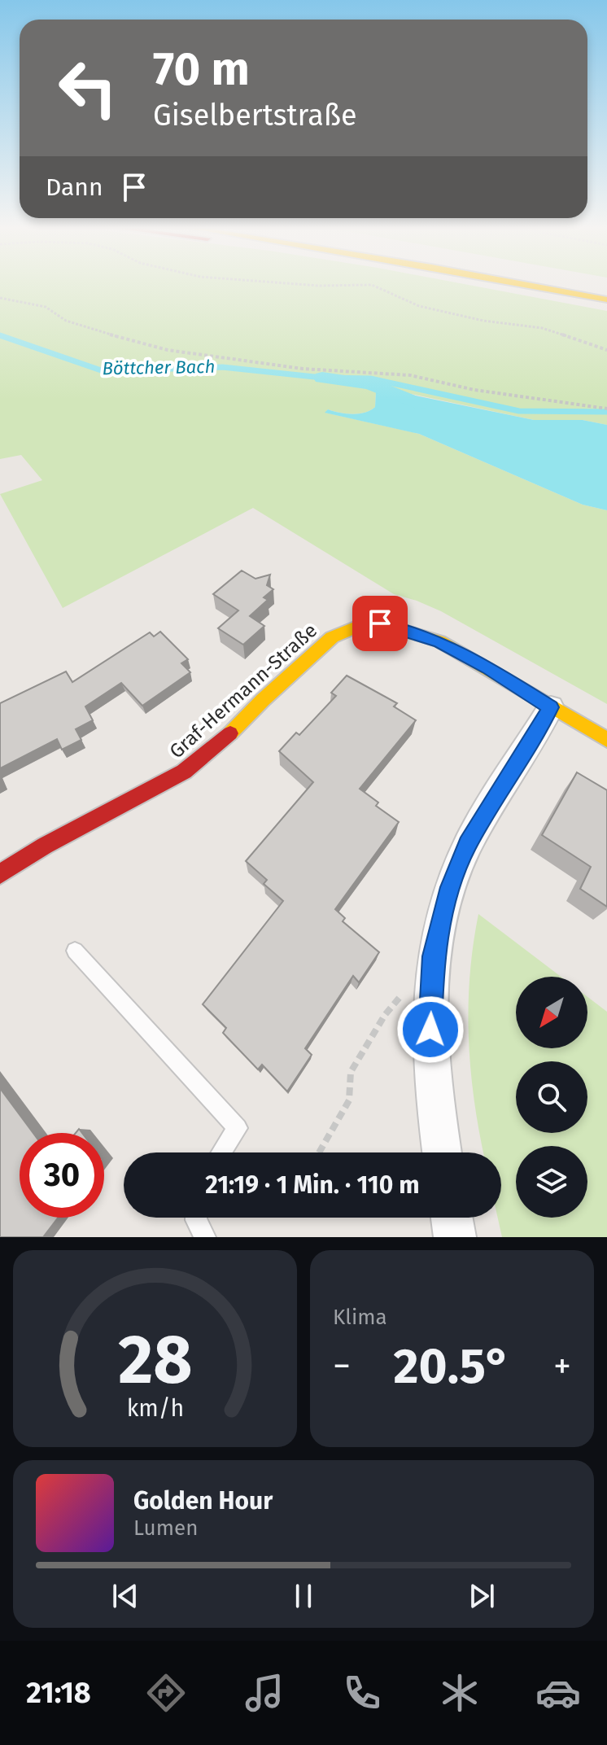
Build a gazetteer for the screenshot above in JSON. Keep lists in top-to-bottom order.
{
  "streets": {
    "main road": ["Graf-Hermann-Straße"]
  },
  "water": ["Böttcher Bach"],
  "north": "bottom left",
  "page": {
    "turn": ["70 m", "Giselbertstraße"],
    "then": "Dann",
    "limit": "30",
    "trip": "21:19 · 1 Min. · 110 m",
    "tile": "Klima",
    "heat": ["−", "20.5°", "+"],
    "song": ["Golden Hour", "Lumen"],
    "tabs": "21:18",
    "gauge": ["28", "km/h"]
  }
}
